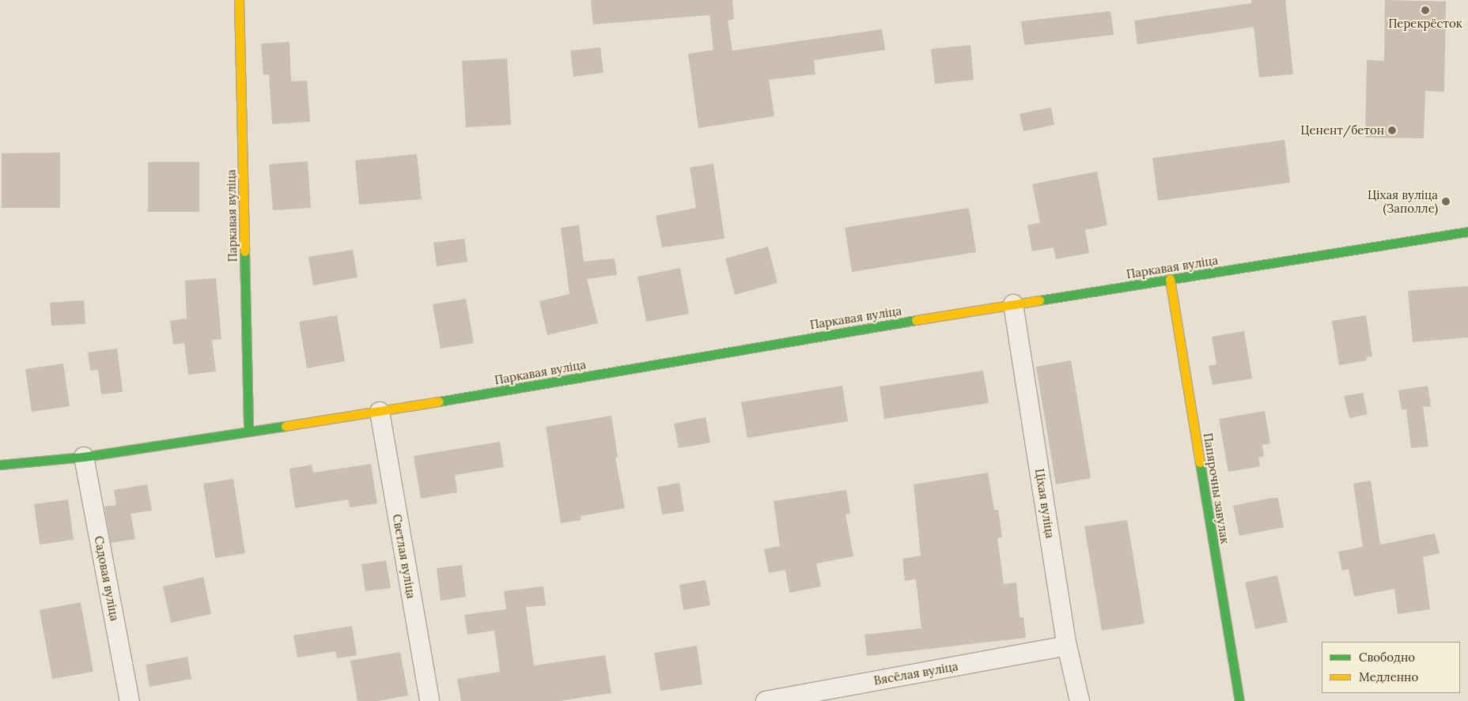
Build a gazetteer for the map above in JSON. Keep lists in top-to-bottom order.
{
  "streets": {
    "street": [
      "Паркавая вуліца",
      "Папярочны завулак",
      "Ціхая вуліца",
      "Светлая вуліца",
      "Садовая вуліца",
      "Вясёлая вуліца"
    ]
  },
  "crossings": [
    ["Паркавая вуліца", "Папярочны завулак"],
    ["Паркавая вуліца", "Ціхая вуліца"],
    ["Паркавая вуліца", "Светлая вуліца"],
    ["Паркавая вуліца", "Садовая вуліца"],
    ["Ціхая вуліца", "Вясёлая вуліца"]
  ],
  "places": ["Перекрёсток", "Ценент/бетон", "Ціхая вуліца (Заполле)"],
  "legend": ["Свободно", "Медленно"]
}
